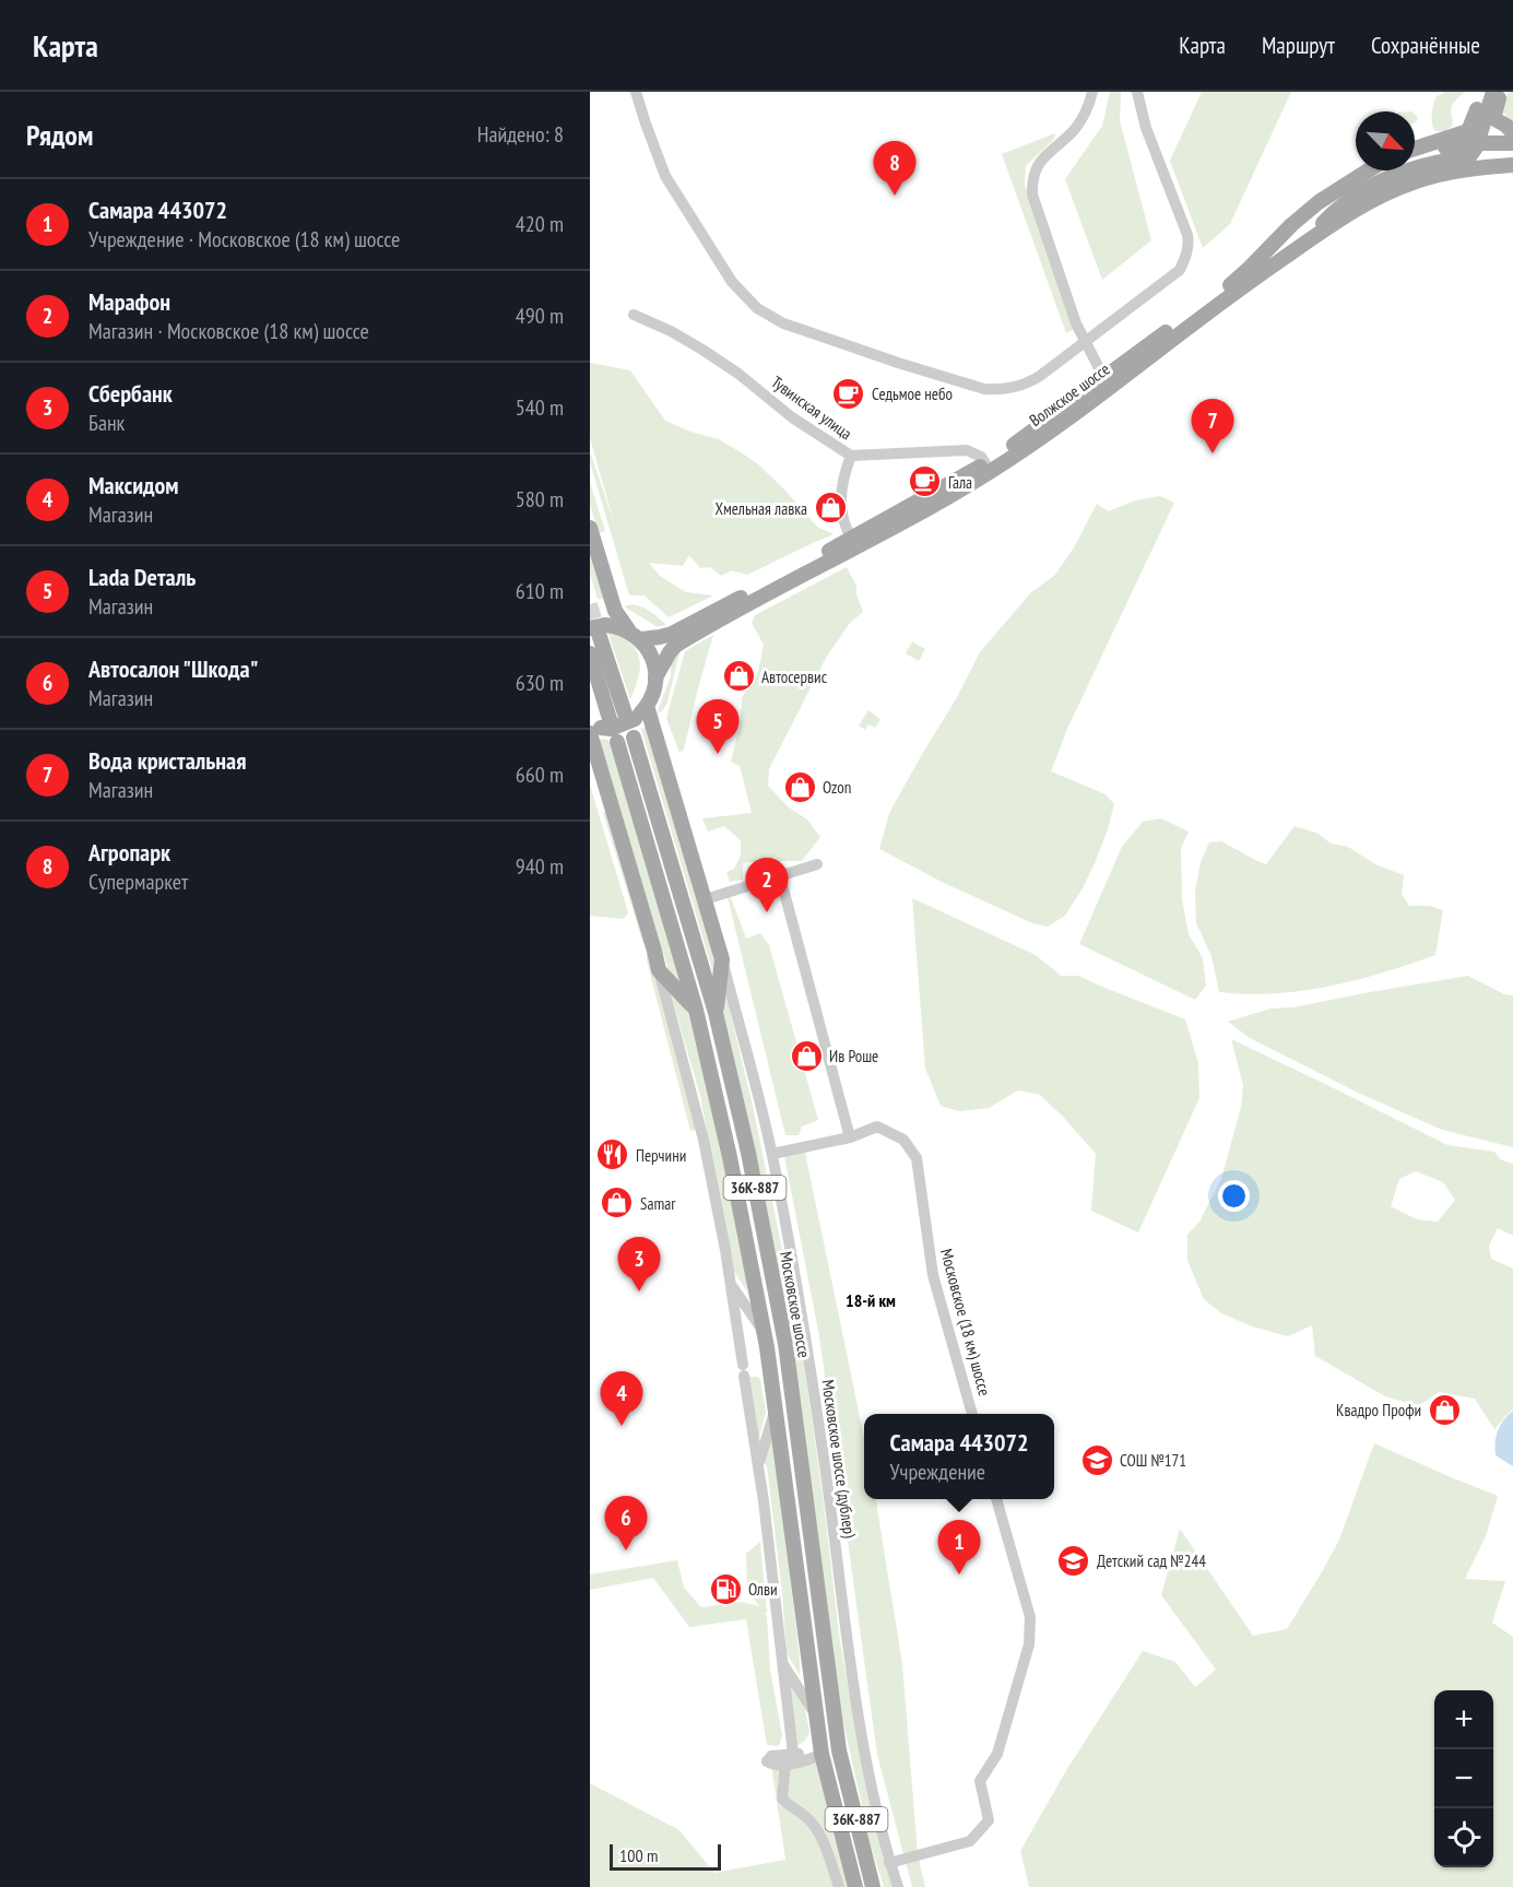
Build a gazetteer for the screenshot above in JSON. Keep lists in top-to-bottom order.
{
  "streets": {
    "main road": ["Волжское шоссе", "36К-887", "Московское шоссе"],
    "street": ["Тувинская улица", "Московское (18 км) шоссе", "Московское шоссе (дублер)"]
  },
  "crossings": [
    ["Волжское шоссе", "Тувинская улица"],
    ["Московское (18 км) шоссе", "Московское шоссе (дублер)"]
  ],
  "districts": ["18-й км"],
  "places": {
    "cafe": ["Седьмое небо", "Гала"],
    "shop": [
      "Хмельная лавка",
      "Автосервис",
      "Ozon",
      "Ив Роше",
      "Samar",
      "Квадро Профи"
    ],
    "restaurant": ["Перчини"],
    "school or university": ["СОШ №171", "Детский сад №244"],
    "fuel station": ["Олви"]
  },
  "scale_bar": "100 m",
  "north": "bottom right",
  "page": {
    "header": "Карта",
    "nav": ["Карта", "Маршрут", "Сохранённые"],
    "heading": ["Рядом", "Найдено: 8"],
    "pins": [
      "8",
      "7",
      "5",
      "2",
      "3",
      "4",
      "6",
      "1"
    ],
    "list": [
      {
        "mark": "1",
        "name": "Самара 443072",
        "note": "Учреждение · Московское (18 км) шоссе",
        "value": "420 m"
      },
      {
        "mark": "2",
        "name": "Марафон",
        "note": "Магазин · Московское (18 км) шоссе",
        "value": "490 m"
      },
      {
        "mark": "3",
        "name": "Сбербанк",
        "note": "Банк",
        "value": "540 m"
      },
      {
        "mark": "4",
        "name": "Максидом",
        "note": "Магазин",
        "value": "580 m"
      },
      {
        "mark": "5",
        "name": "Lada Dеталь",
        "note": "Магазин",
        "value": "610 m"
      },
      {
        "mark": "6",
        "name": "Автосалон \"Шкода\"",
        "note": "Магазин",
        "value": "630 m"
      },
      {
        "mark": "7",
        "name": "Вода кристальная",
        "note": "Магазин",
        "value": "660 m"
      },
      {
        "mark": "8",
        "name": "Агропарк",
        "note": "Супермаркет",
        "value": "940 m"
      }
    ],
    "popup": ["Самара 443072", "Учреждение"],
    "map_buttons": ["+", "−"],
    "scale": "100 m"
  }
}
